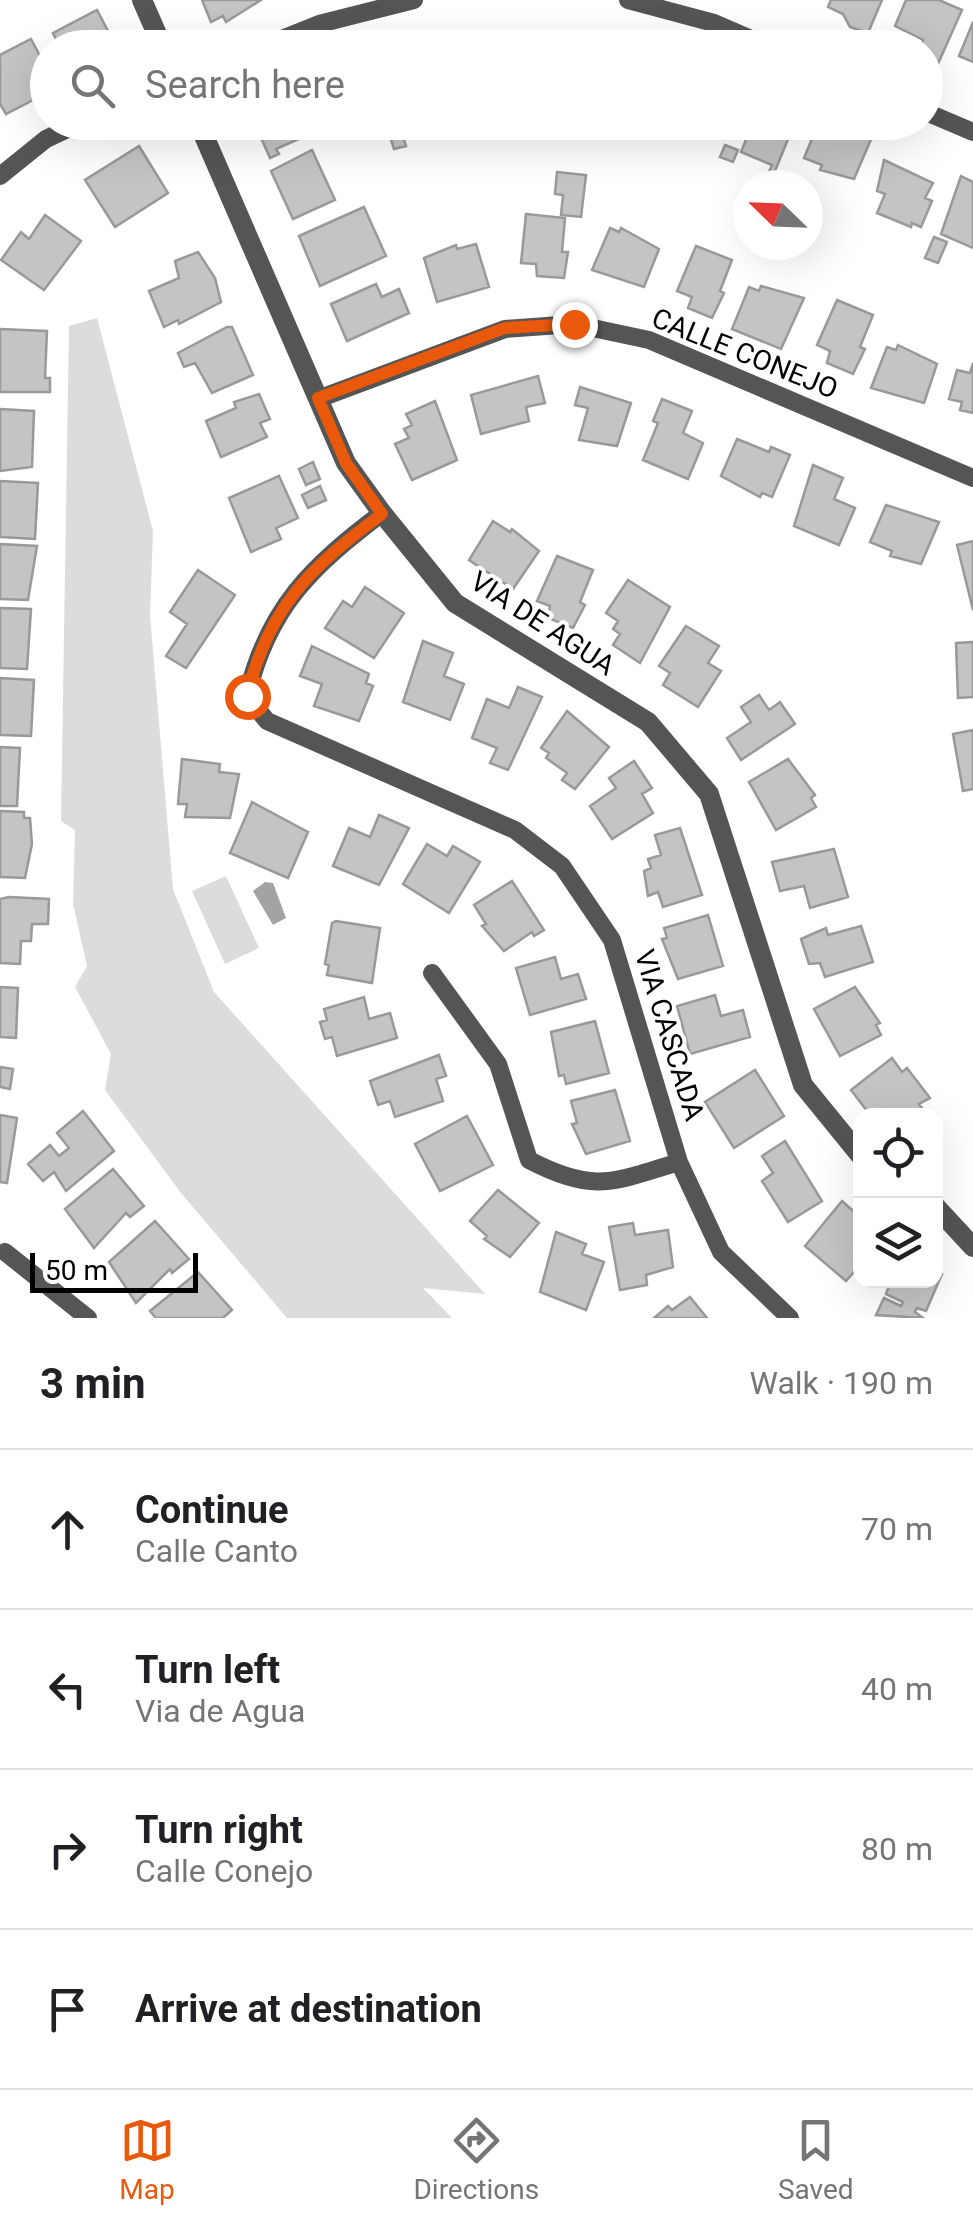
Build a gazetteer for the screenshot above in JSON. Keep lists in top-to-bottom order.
{
  "streets": {
    "street": ["CALLE CONEJO", "VIA DE AGUA", "VIA CASCADA"]
  },
  "crossings": [
    ["CALLE CONEJO", "VIA DE AGUA"],
    ["VIA DE AGUA", "VIA CASCADA"]
  ],
  "scale_bar": "50 m",
  "north": "top left",
  "page": {
    "search": "Search here",
    "scale": "50 m",
    "heading": ["3 min", "Walk · 190 m"],
    "list": [
      ["Continue", "Calle Canto", "70 m"],
      ["Turn left", "Via de Agua", "40 m"],
      ["Turn right", "Calle Conejo", "80 m"],
      "Arrive at destination"
    ],
    "nav": ["Map", "Directions", "Saved"]
  }
}
